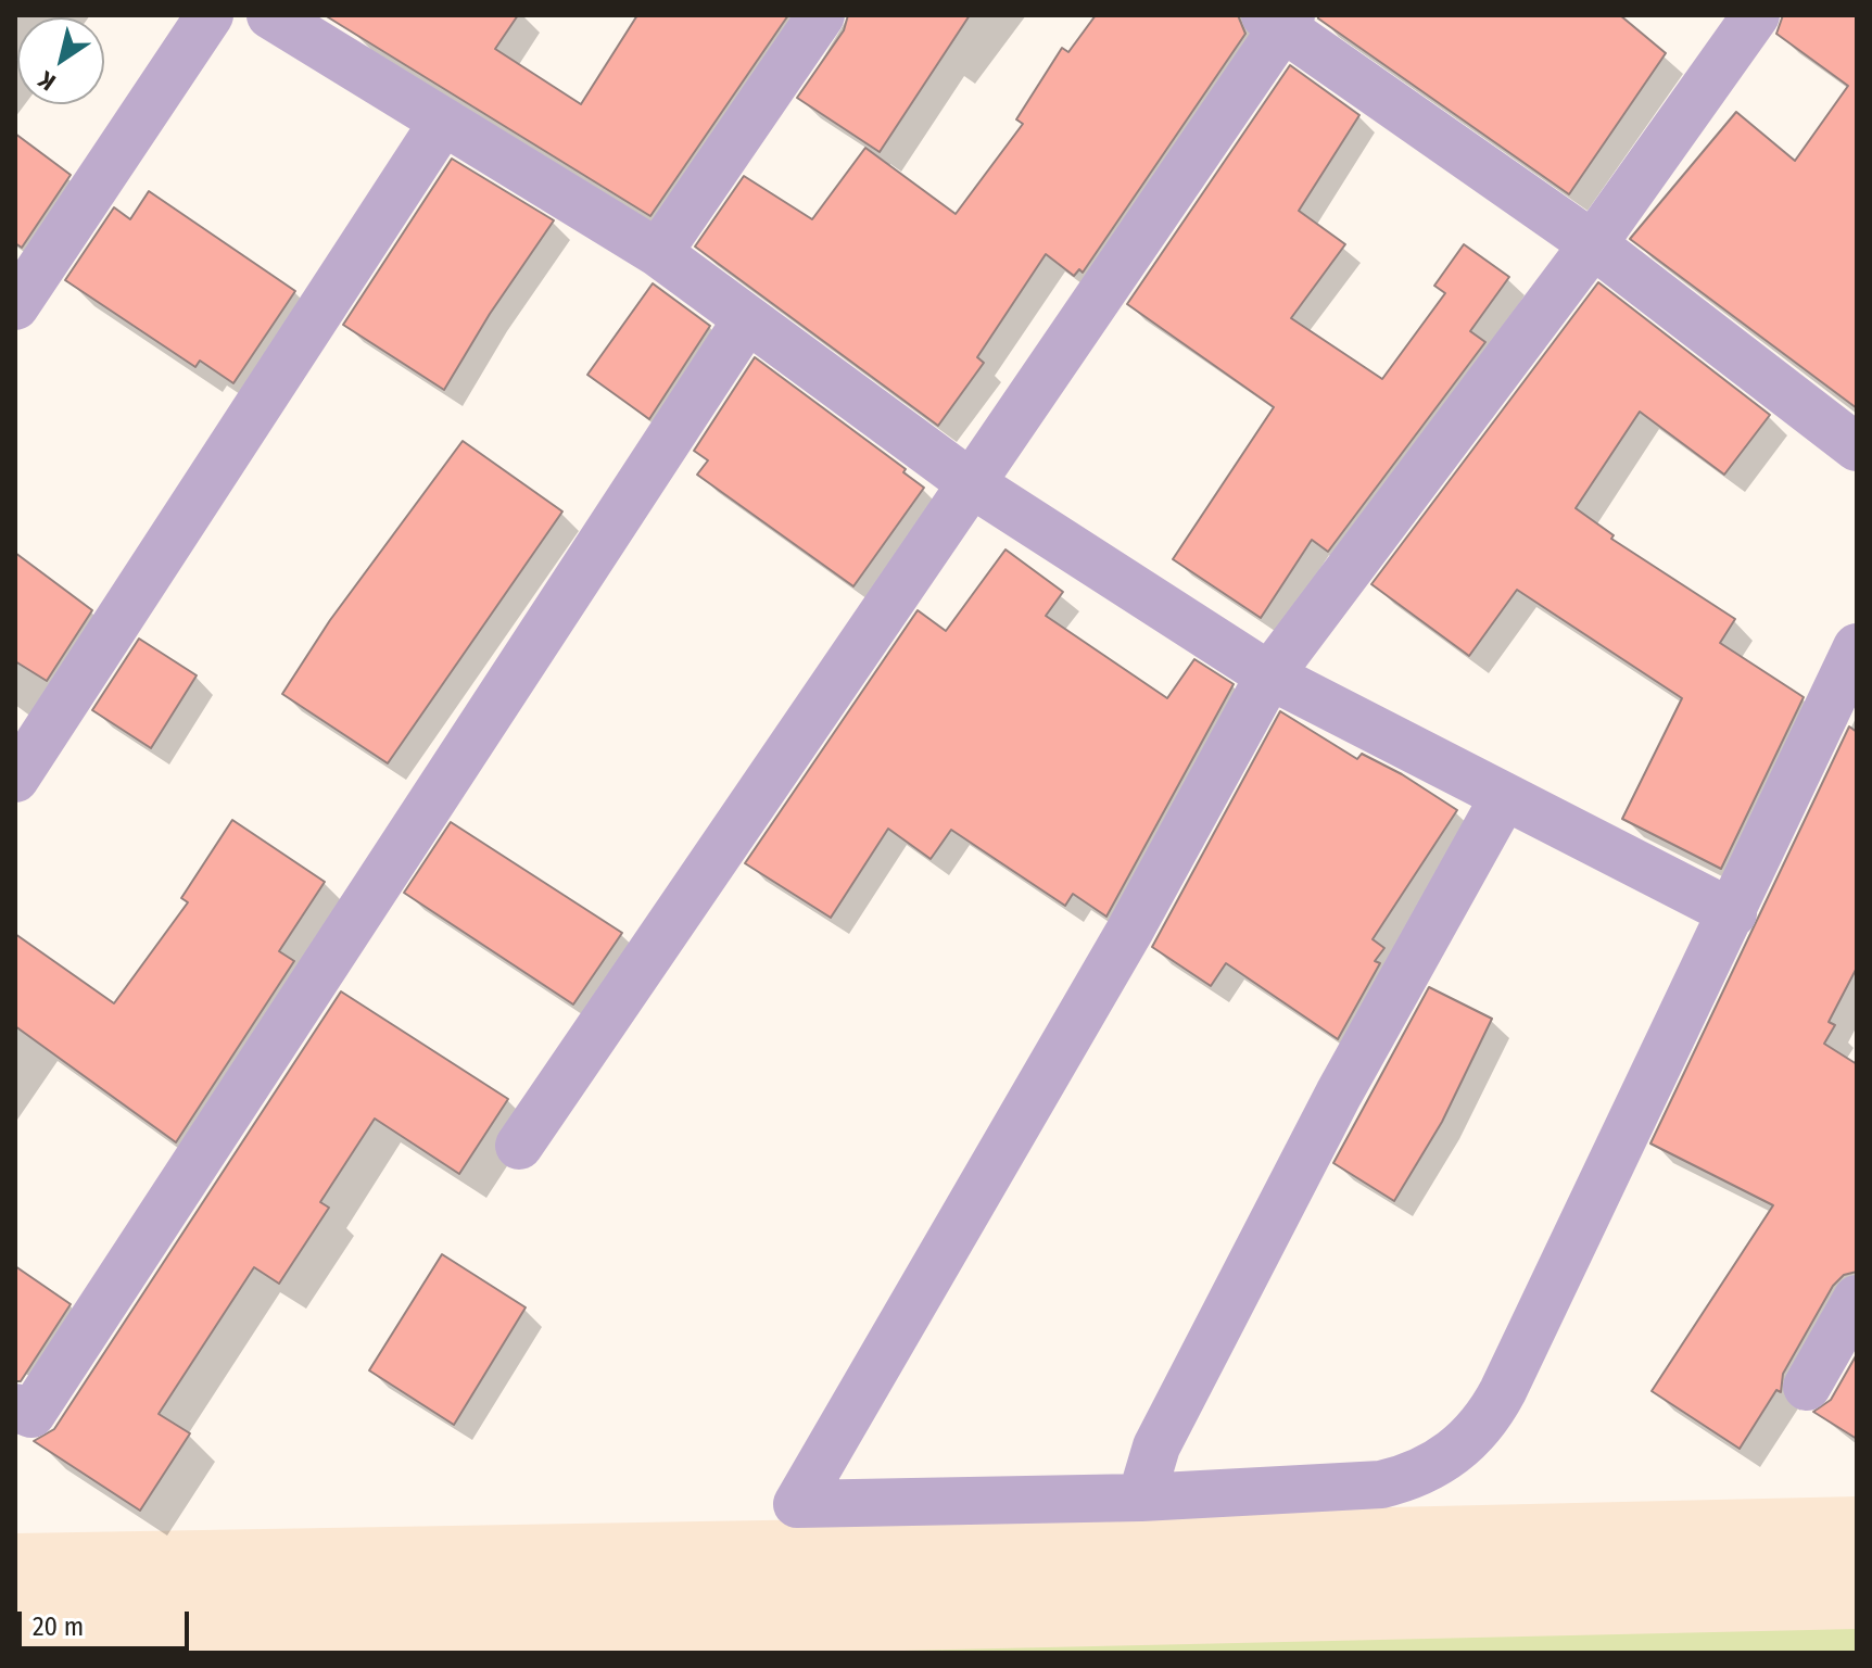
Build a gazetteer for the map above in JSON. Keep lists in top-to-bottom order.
{
  "scale_bar": "20 m",
  "north": "bottom left"
}
